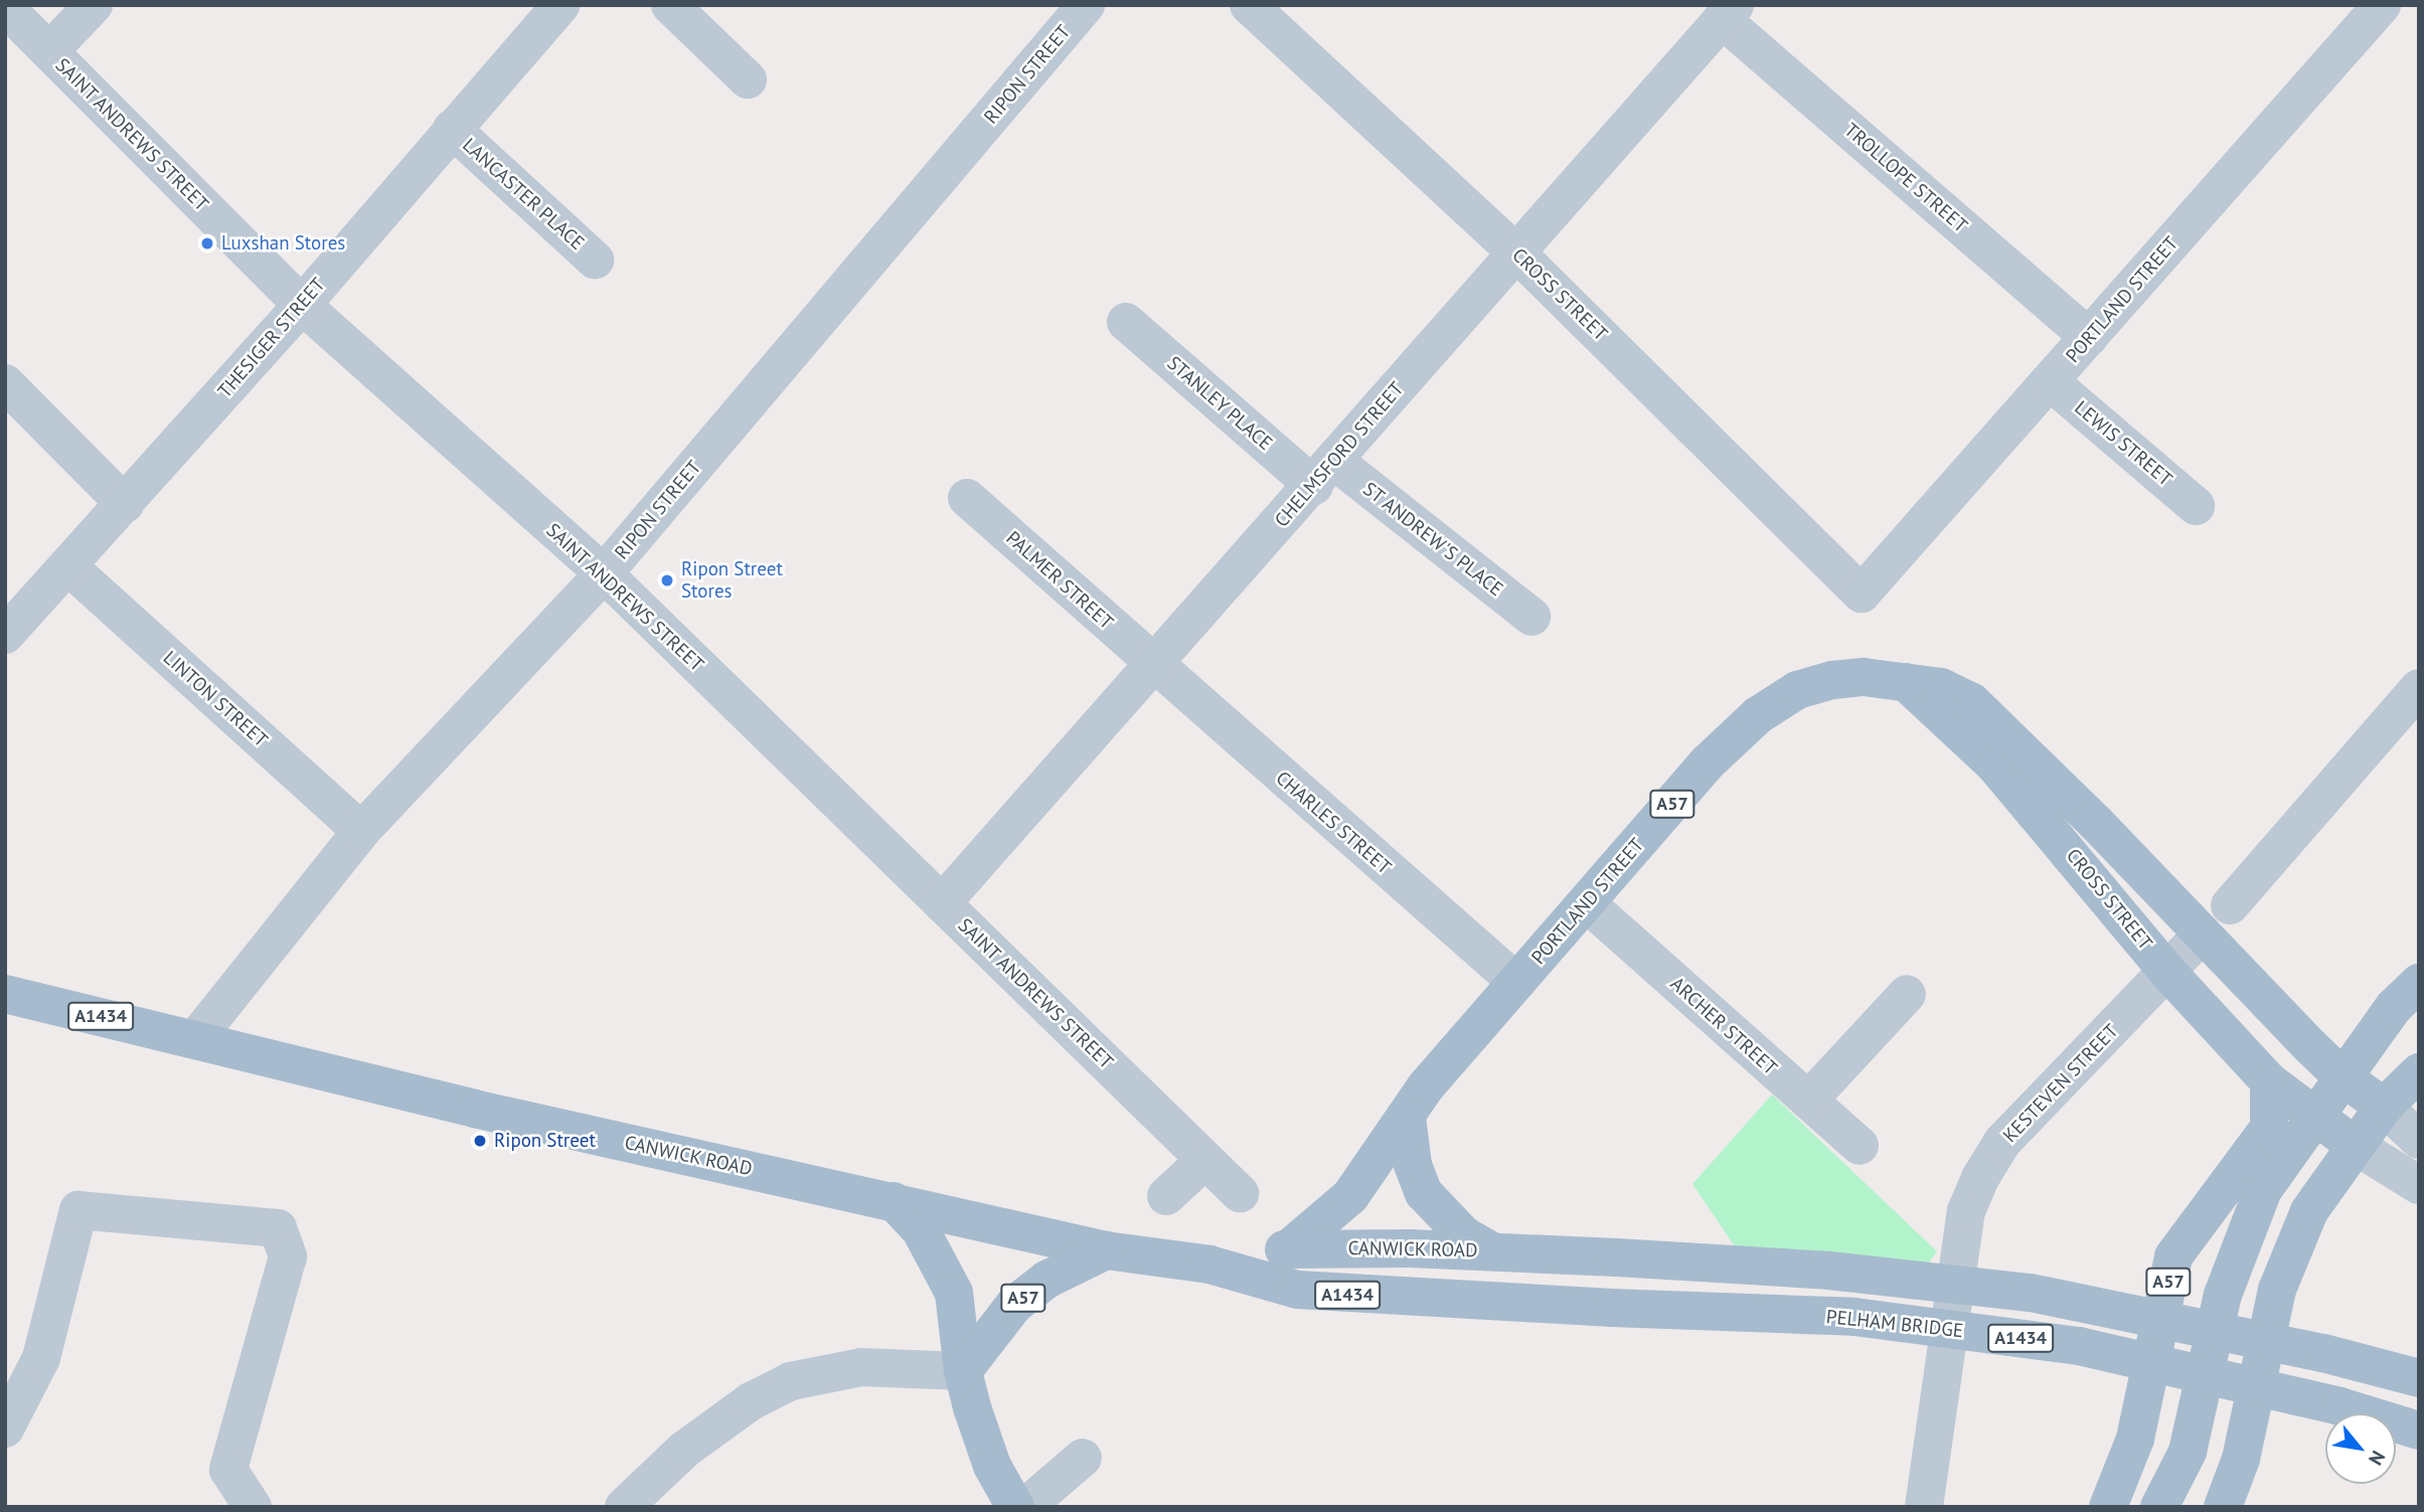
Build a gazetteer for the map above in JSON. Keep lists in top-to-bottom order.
{
  "streets": {
    "main road": [
      "CROSS STREET",
      "PORTLAND STREET",
      "A57",
      "A1434",
      "CANWICK ROAD",
      "PELHAM BRIDGE"
    ],
    "street": [
      "RIPON STREET",
      "SAINT ANDREWS STREET",
      "TROLLOPE STREET",
      "LANCASTER PLACE",
      "THESIGER STREET",
      "STANLEY PLACE",
      "LEWIS STREET",
      "CHELMSFORD STREET",
      "ST ANDREW'S PLACE",
      "PALMER STREET",
      "LINTON STREET",
      "CHARLES STREET",
      "ARCHER STREET",
      "KESTEVEN STREET"
    ]
  },
  "crossings": [
    ["RIPON STREET", "SAINT ANDREWS STREET"],
    ["RIPON STREET", "LINTON STREET"],
    ["RIPON STREET", "CANWICK ROAD"],
    ["SAINT ANDREWS STREET", "THESIGER STREET"],
    ["SAINT ANDREWS STREET", "CHELMSFORD STREET"],
    ["TROLLOPE STREET", "PORTLAND STREET"],
    ["TROLLOPE STREET", "CHELMSFORD STREET"],
    ["LANCASTER PLACE", "THESIGER STREET"],
    ["CROSS STREET", "PORTLAND STREET"],
    ["CROSS STREET", "CHELMSFORD STREET"],
    ["CROSS STREET", "A57"],
    ["CROSS STREET", "KESTEVEN STREET"],
    ["PORTLAND STREET", "LEWIS STREET"],
    ["PORTLAND STREET", "CHARLES STREET"],
    ["PORTLAND STREET", "ARCHER STREET"],
    ["PORTLAND STREET", "CANWICK ROAD"],
    ["THESIGER STREET", "LINTON STREET"],
    ["STANLEY PLACE", "CHELMSFORD STREET"],
    ["STANLEY PLACE", "ST ANDREW'S PLACE"],
    ["CHELMSFORD STREET", "ST ANDREW'S PLACE"],
    ["CHELMSFORD STREET", "PALMER STREET"],
    ["CHELMSFORD STREET", "CHARLES STREET"],
    ["PALMER STREET", "CHARLES STREET"],
    ["A57", "CANWICK ROAD"],
    ["CANWICK ROAD", "PELHAM BRIDGE"]
  ],
  "places": ["Luxshan Stores", "Ripon Street Stores", "Ripon Street"],
  "north": "bottom right"
}
